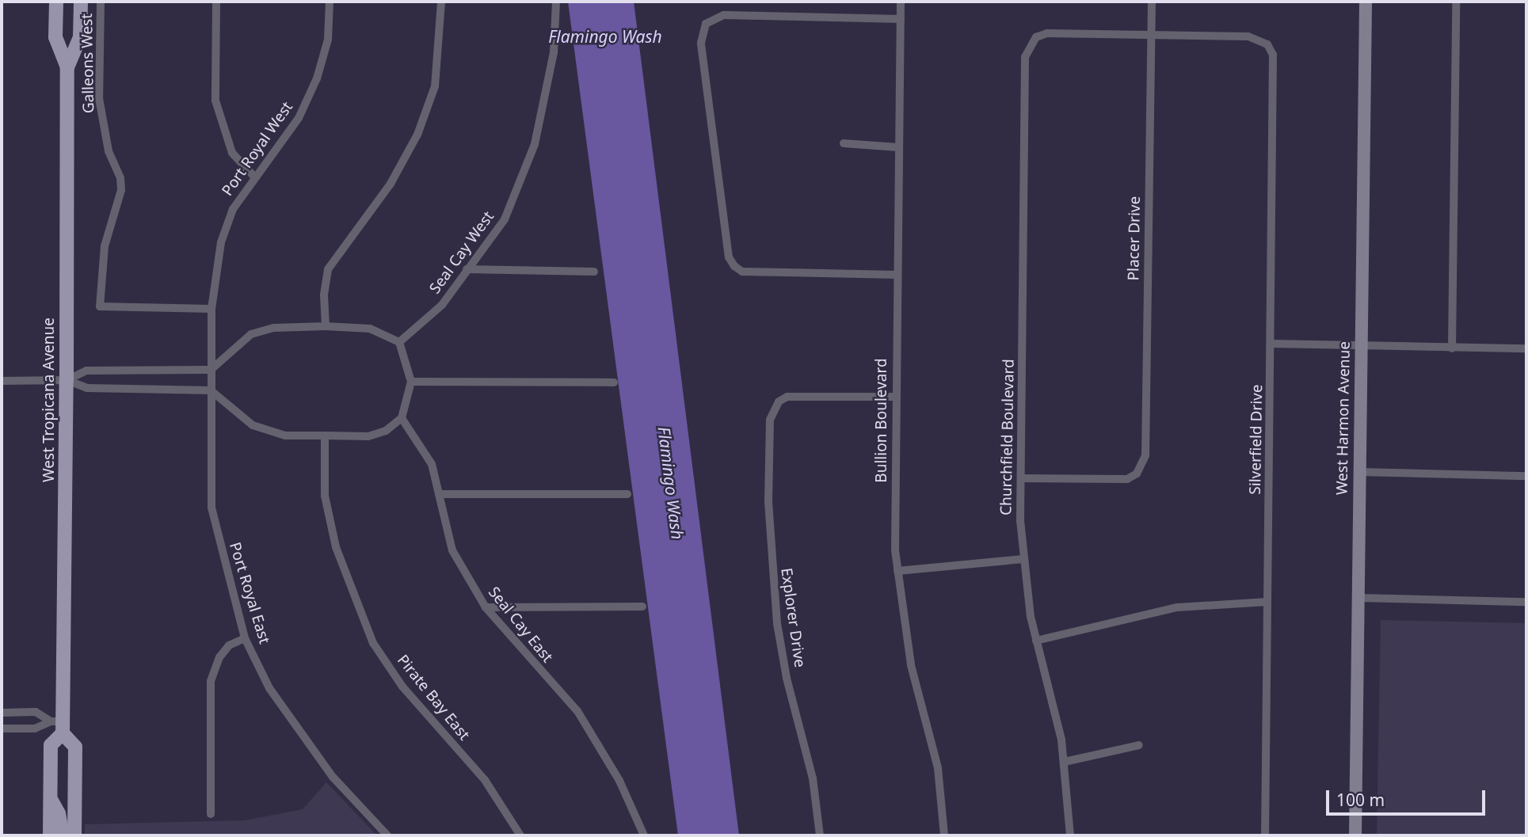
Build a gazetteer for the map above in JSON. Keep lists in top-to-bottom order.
{
  "streets": {
    "main road": ["West Tropicana Avenue", "West Harmon Avenue"],
    "street": [
      "Galleons West",
      "Port Royal West",
      "Placer Drive",
      "Seal Cay West",
      "Bullion Boulevard",
      "Churchfield Boulevard",
      "Silverfield Drive",
      "Port Royal East",
      "Explorer Drive",
      "Seal Cay East",
      "Pirate Bay East"
    ]
  },
  "crossings": [
    ["Galleons West", "Port Royal West"],
    ["Port Royal West", "Port Royal East"],
    ["Placer Drive", "Churchfield Boulevard"],
    ["Placer Drive", "Silverfield Drive"],
    ["Bullion Boulevard", "Explorer Drive"],
    ["Churchfield Boulevard", "Silverfield Drive"]
  ],
  "water": ["Flamingo Wash"],
  "scale_bar": "100 m"
}
